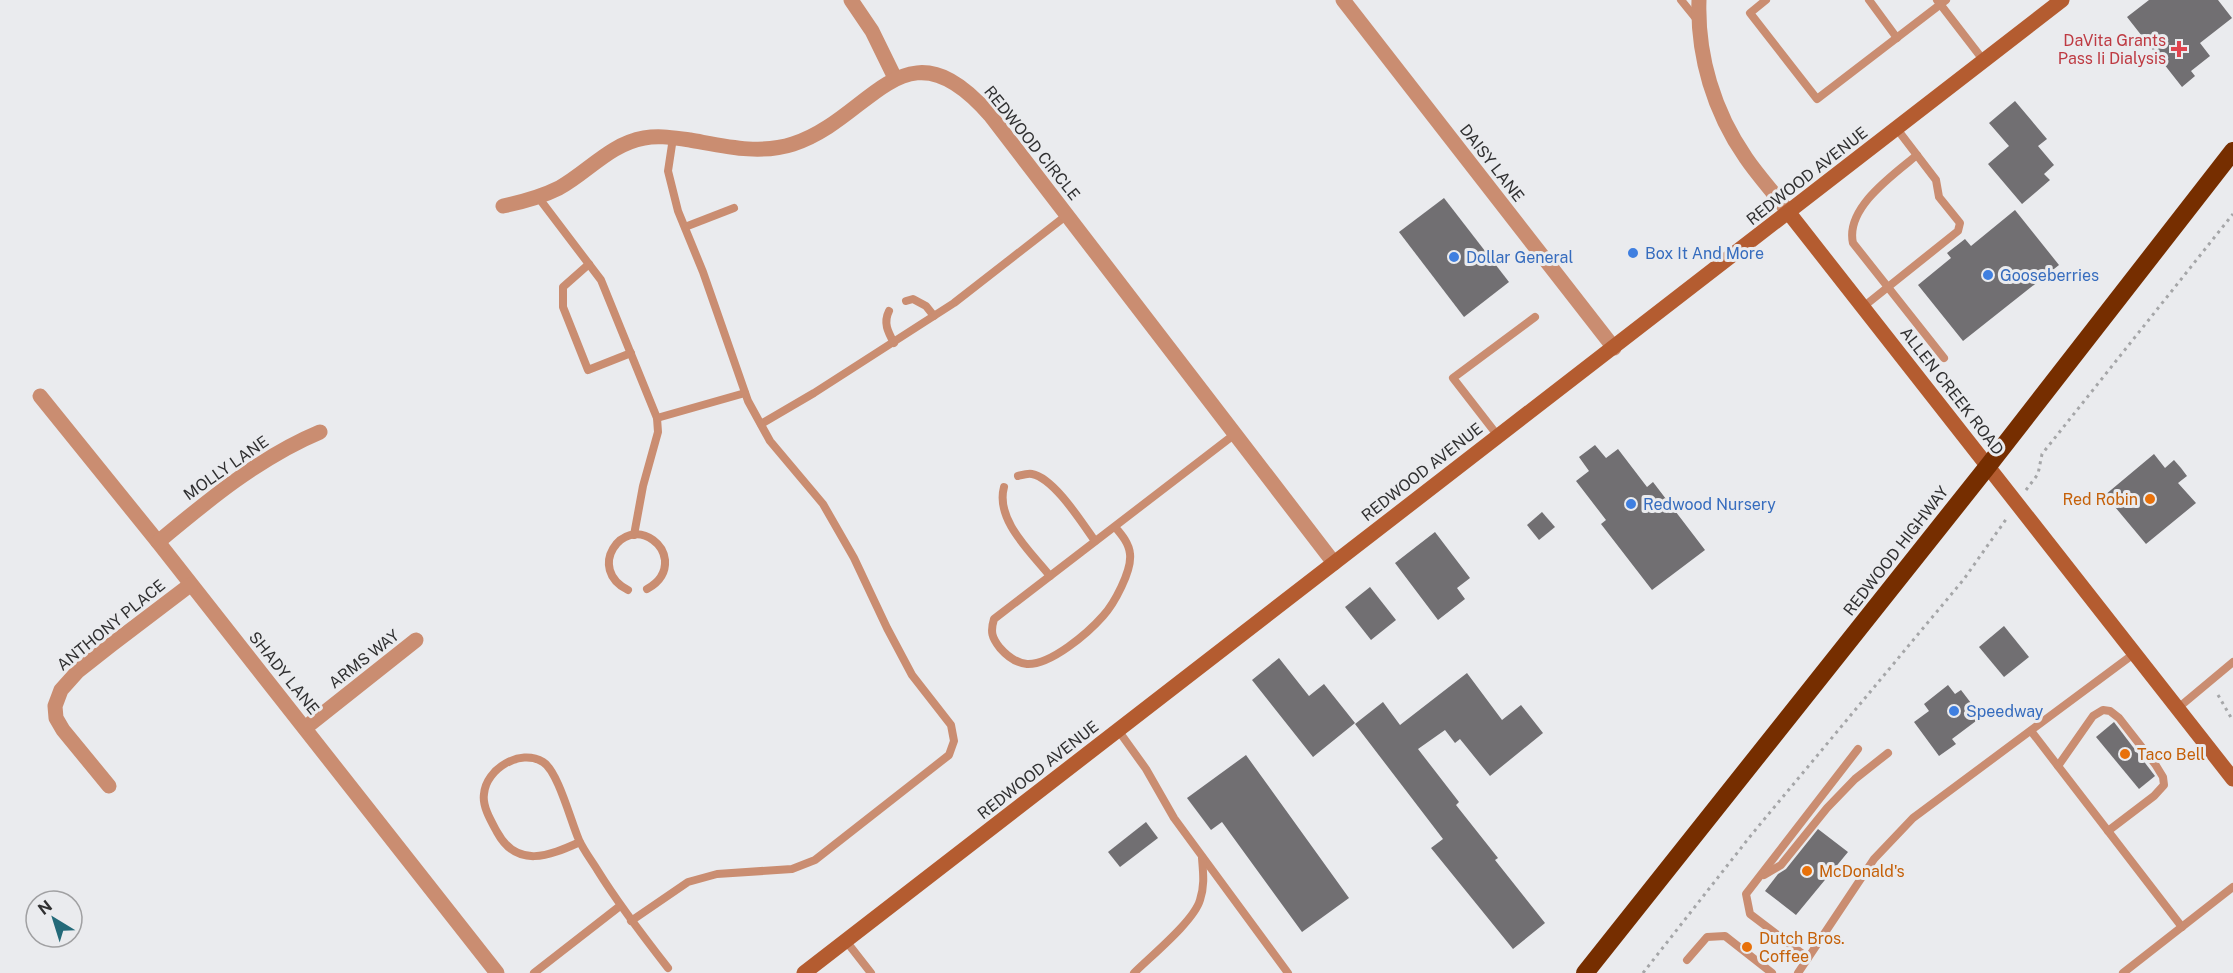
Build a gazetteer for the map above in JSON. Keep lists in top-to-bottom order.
{
  "streets": {
    "highway": ["REDWOOD HIGHWAY"],
    "main road": ["REDWOOD AVENUE", "ALLEN CREEK ROAD"],
    "street": [
      "REDWOOD CIRCLE",
      "DAISY LANE",
      "MOLLY LANE",
      "ANTHONY PLACE",
      "ARMS WAY",
      "SHADY LANE"
    ]
  },
  "crossings": [
    ["REDWOOD CIRCLE", "REDWOOD AVENUE"],
    ["DAISY LANE", "REDWOOD AVENUE"],
    ["REDWOOD AVENUE", "ALLEN CREEK ROAD"],
    ["ALLEN CREEK ROAD", "REDWOOD HIGHWAY"],
    ["MOLLY LANE", "SHADY LANE"],
    ["ANTHONY PLACE", "SHADY LANE"],
    ["ARMS WAY", "SHADY LANE"]
  ],
  "places": {
    "health": ["DaVita Grants Pass Ii Dialysis"],
    "other": [
      "Box It And More",
      "Dollar General",
      "Gooseberries",
      "Red Robin",
      "Redwood Nursery",
      "Speedway",
      "Taco Bell",
      "McDonald's",
      "Dutch Bros. Coffee"
    ]
  },
  "north": "top left"
}
